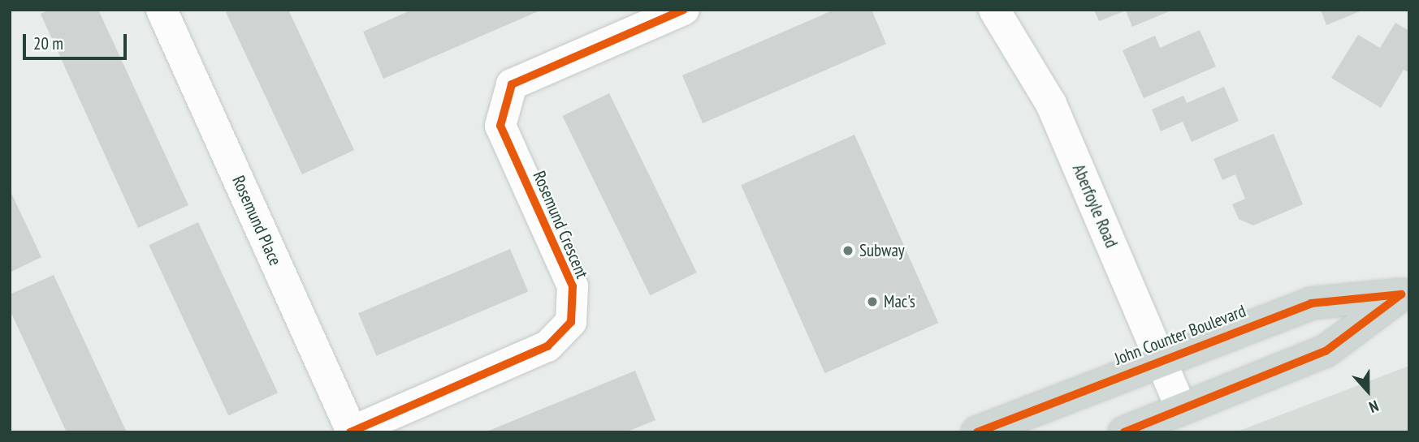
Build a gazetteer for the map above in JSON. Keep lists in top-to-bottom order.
{
  "streets": {
    "main road": ["John Counter Boulevard"],
    "street": ["Aberfoyle Road", "Rosemund Place", "Rosemund Crescent"]
  },
  "crossings": [
    ["Aberfoyle Road", "John Counter Boulevard"],
    ["Rosemund Place", "Rosemund Crescent"]
  ],
  "places": ["Subway", "Mac's"],
  "scale_bar": "20 m",
  "north": "bottom"
}
